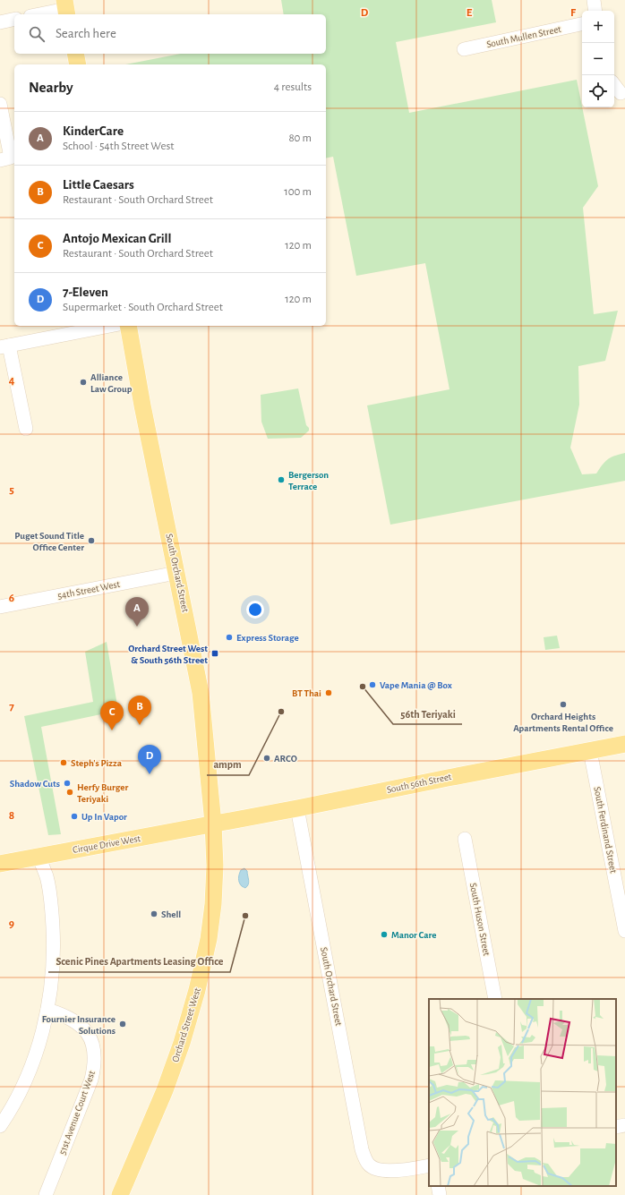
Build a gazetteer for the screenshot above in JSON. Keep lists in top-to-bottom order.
{
  "streets": {
    "main road": [
      "South Orchard Street",
      "South 56th Street",
      "Cirque Drive West",
      "Orchard Street West"
    ],
    "street": [
      "South Mullen Street",
      "54th Street West",
      "South Ferdinand Street",
      "South Huson Street",
      "51st Avenue Court West"
    ]
  },
  "crossings": [
    ["South Orchard Street", "54th Street West"],
    ["South Orchard Street", "South 56th Street"],
    ["South Orchard Street", "Cirque Drive West"],
    ["South Orchard Street", "Orchard Street West"],
    ["South 56th Street", "South Ferdinand Street"],
    ["South 56th Street", "Cirque Drive West"],
    ["South 56th Street", "Orchard Street West"],
    ["Cirque Drive West", "Orchard Street West"]
  ],
  "places": {
    "other": [
      "Alliance Law Group",
      "Bergerson Terrace",
      "Puget Sound Title Office Center",
      "Express Storage",
      "Vape Mania @ Box",
      "56th Teriyaki",
      "BT Thai",
      "Orchard Heights Apartments Rental Office",
      "ampm",
      "ARCO",
      "Steph's Pizza",
      "Shadow Cuts",
      "Herfy Burger Teriyaki",
      "Up In Vapor",
      "Shell",
      "Scenic Pines Apartments Leasing Office",
      "Manor Care",
      "Fournier Insurance Solutions"
    ],
    "transit": ["Orchard Street West & South 56th Street"]
  },
  "page": {
    "map_buttons": ["+", "−"],
    "search": "Search here",
    "heading": ["Nearby", "4 results"],
    "list": [
      {
        "mark": "A",
        "name": "KinderCare",
        "note": "School · 54th Street West",
        "value": "80 m"
      },
      {
        "mark": "B",
        "name": "Little Caesars",
        "note": "Restaurant · South Orchard Street",
        "value": "100 m"
      },
      {
        "mark": "C",
        "name": "Antojo Mexican Grill",
        "note": "Restaurant · South Orchard Street",
        "value": "120 m"
      },
      {
        "mark": "D",
        "name": "7-Eleven",
        "note": "Supermarket · South Orchard Street",
        "value": "120 m"
      }
    ],
    "pins": [
      "A",
      "B",
      "C",
      "D"
    ]
  },
  "grid": {
    "columns": ["D", "E", "F"],
    "rows": [
      "4",
      "5",
      "6",
      "7",
      "8",
      "9"
    ]
  }
}
